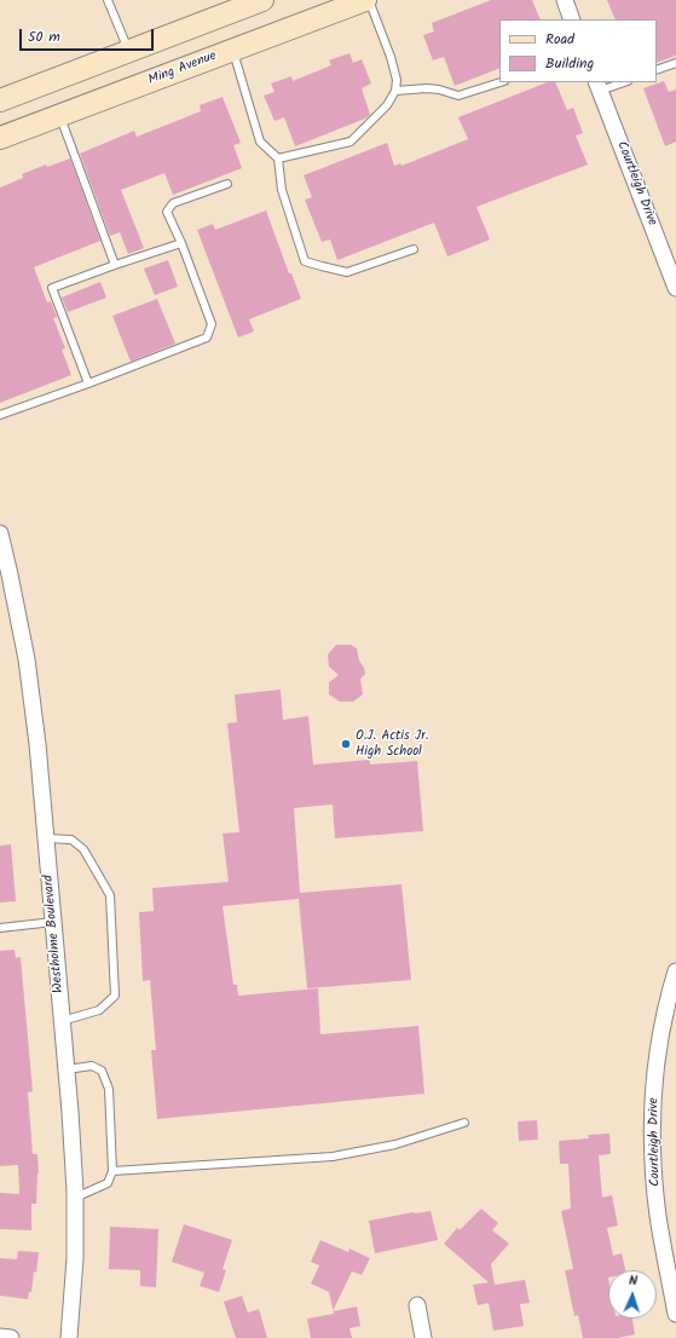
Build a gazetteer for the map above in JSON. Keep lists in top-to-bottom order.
{
  "streets": {
    "main road": ["Ming Avenue"],
    "street": ["Courtleigh Drive", "Westholme Boulevard"]
  },
  "places": ["O.J. Actis Jr. High School"],
  "legend": ["Road", "Building"],
  "scale_bar": "50 m",
  "north": "top"
}
